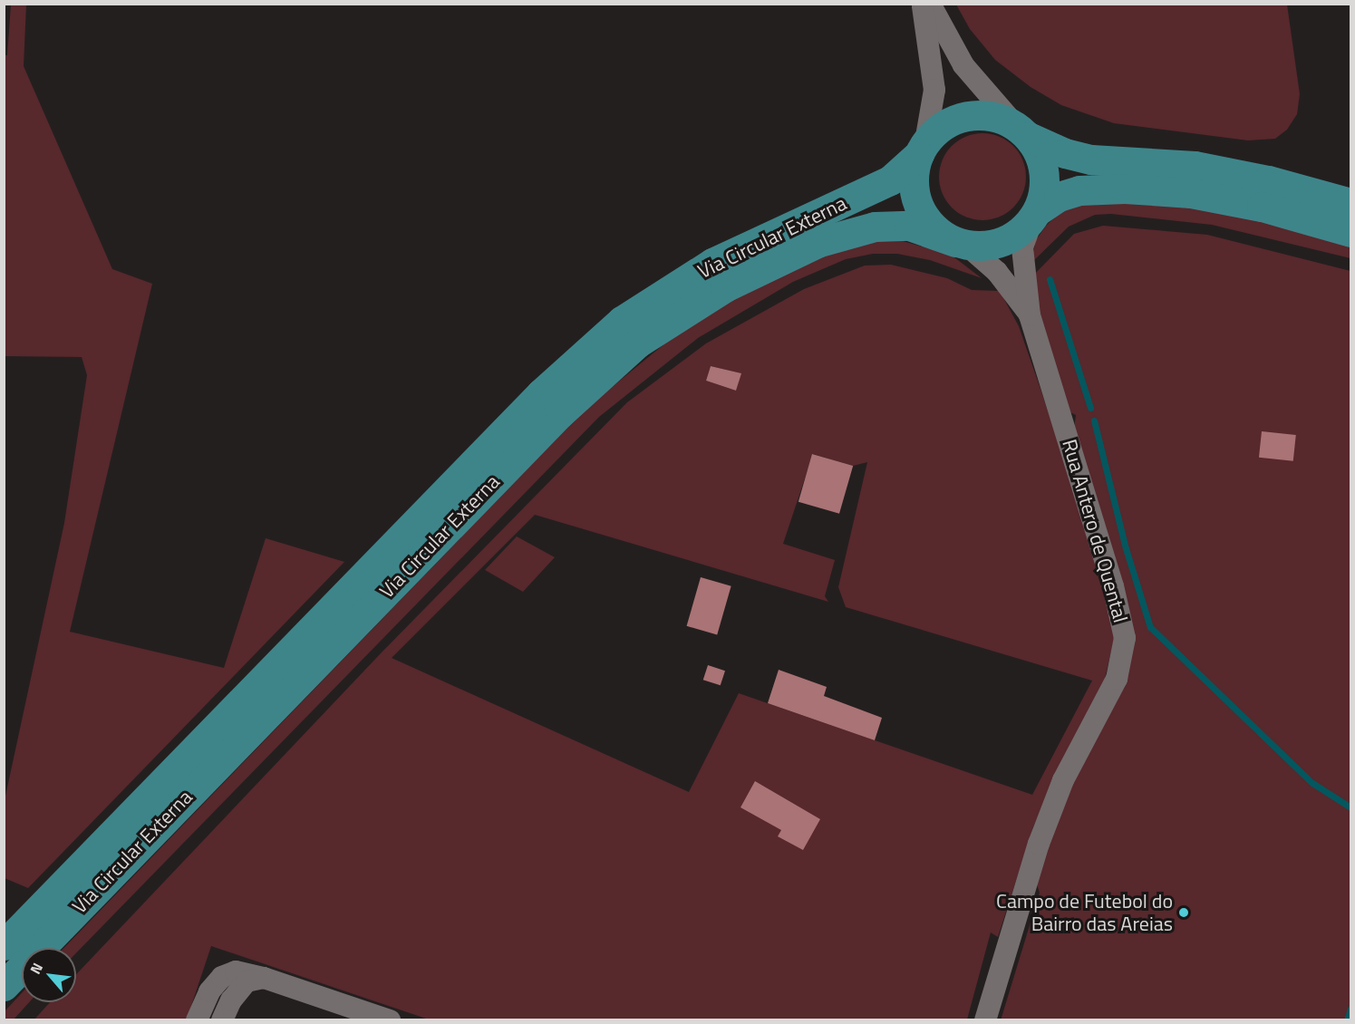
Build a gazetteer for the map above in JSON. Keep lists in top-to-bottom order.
{
  "streets": {
    "main road": ["Via Circular Externa"],
    "street": ["Rua Antero de Quental"]
  },
  "crossings": [
    ["Via Circular Externa", "Rua Antero de Quental"]
  ],
  "places": ["Campo de Futebol do Bairro das Areias"],
  "north": "top left"
}
